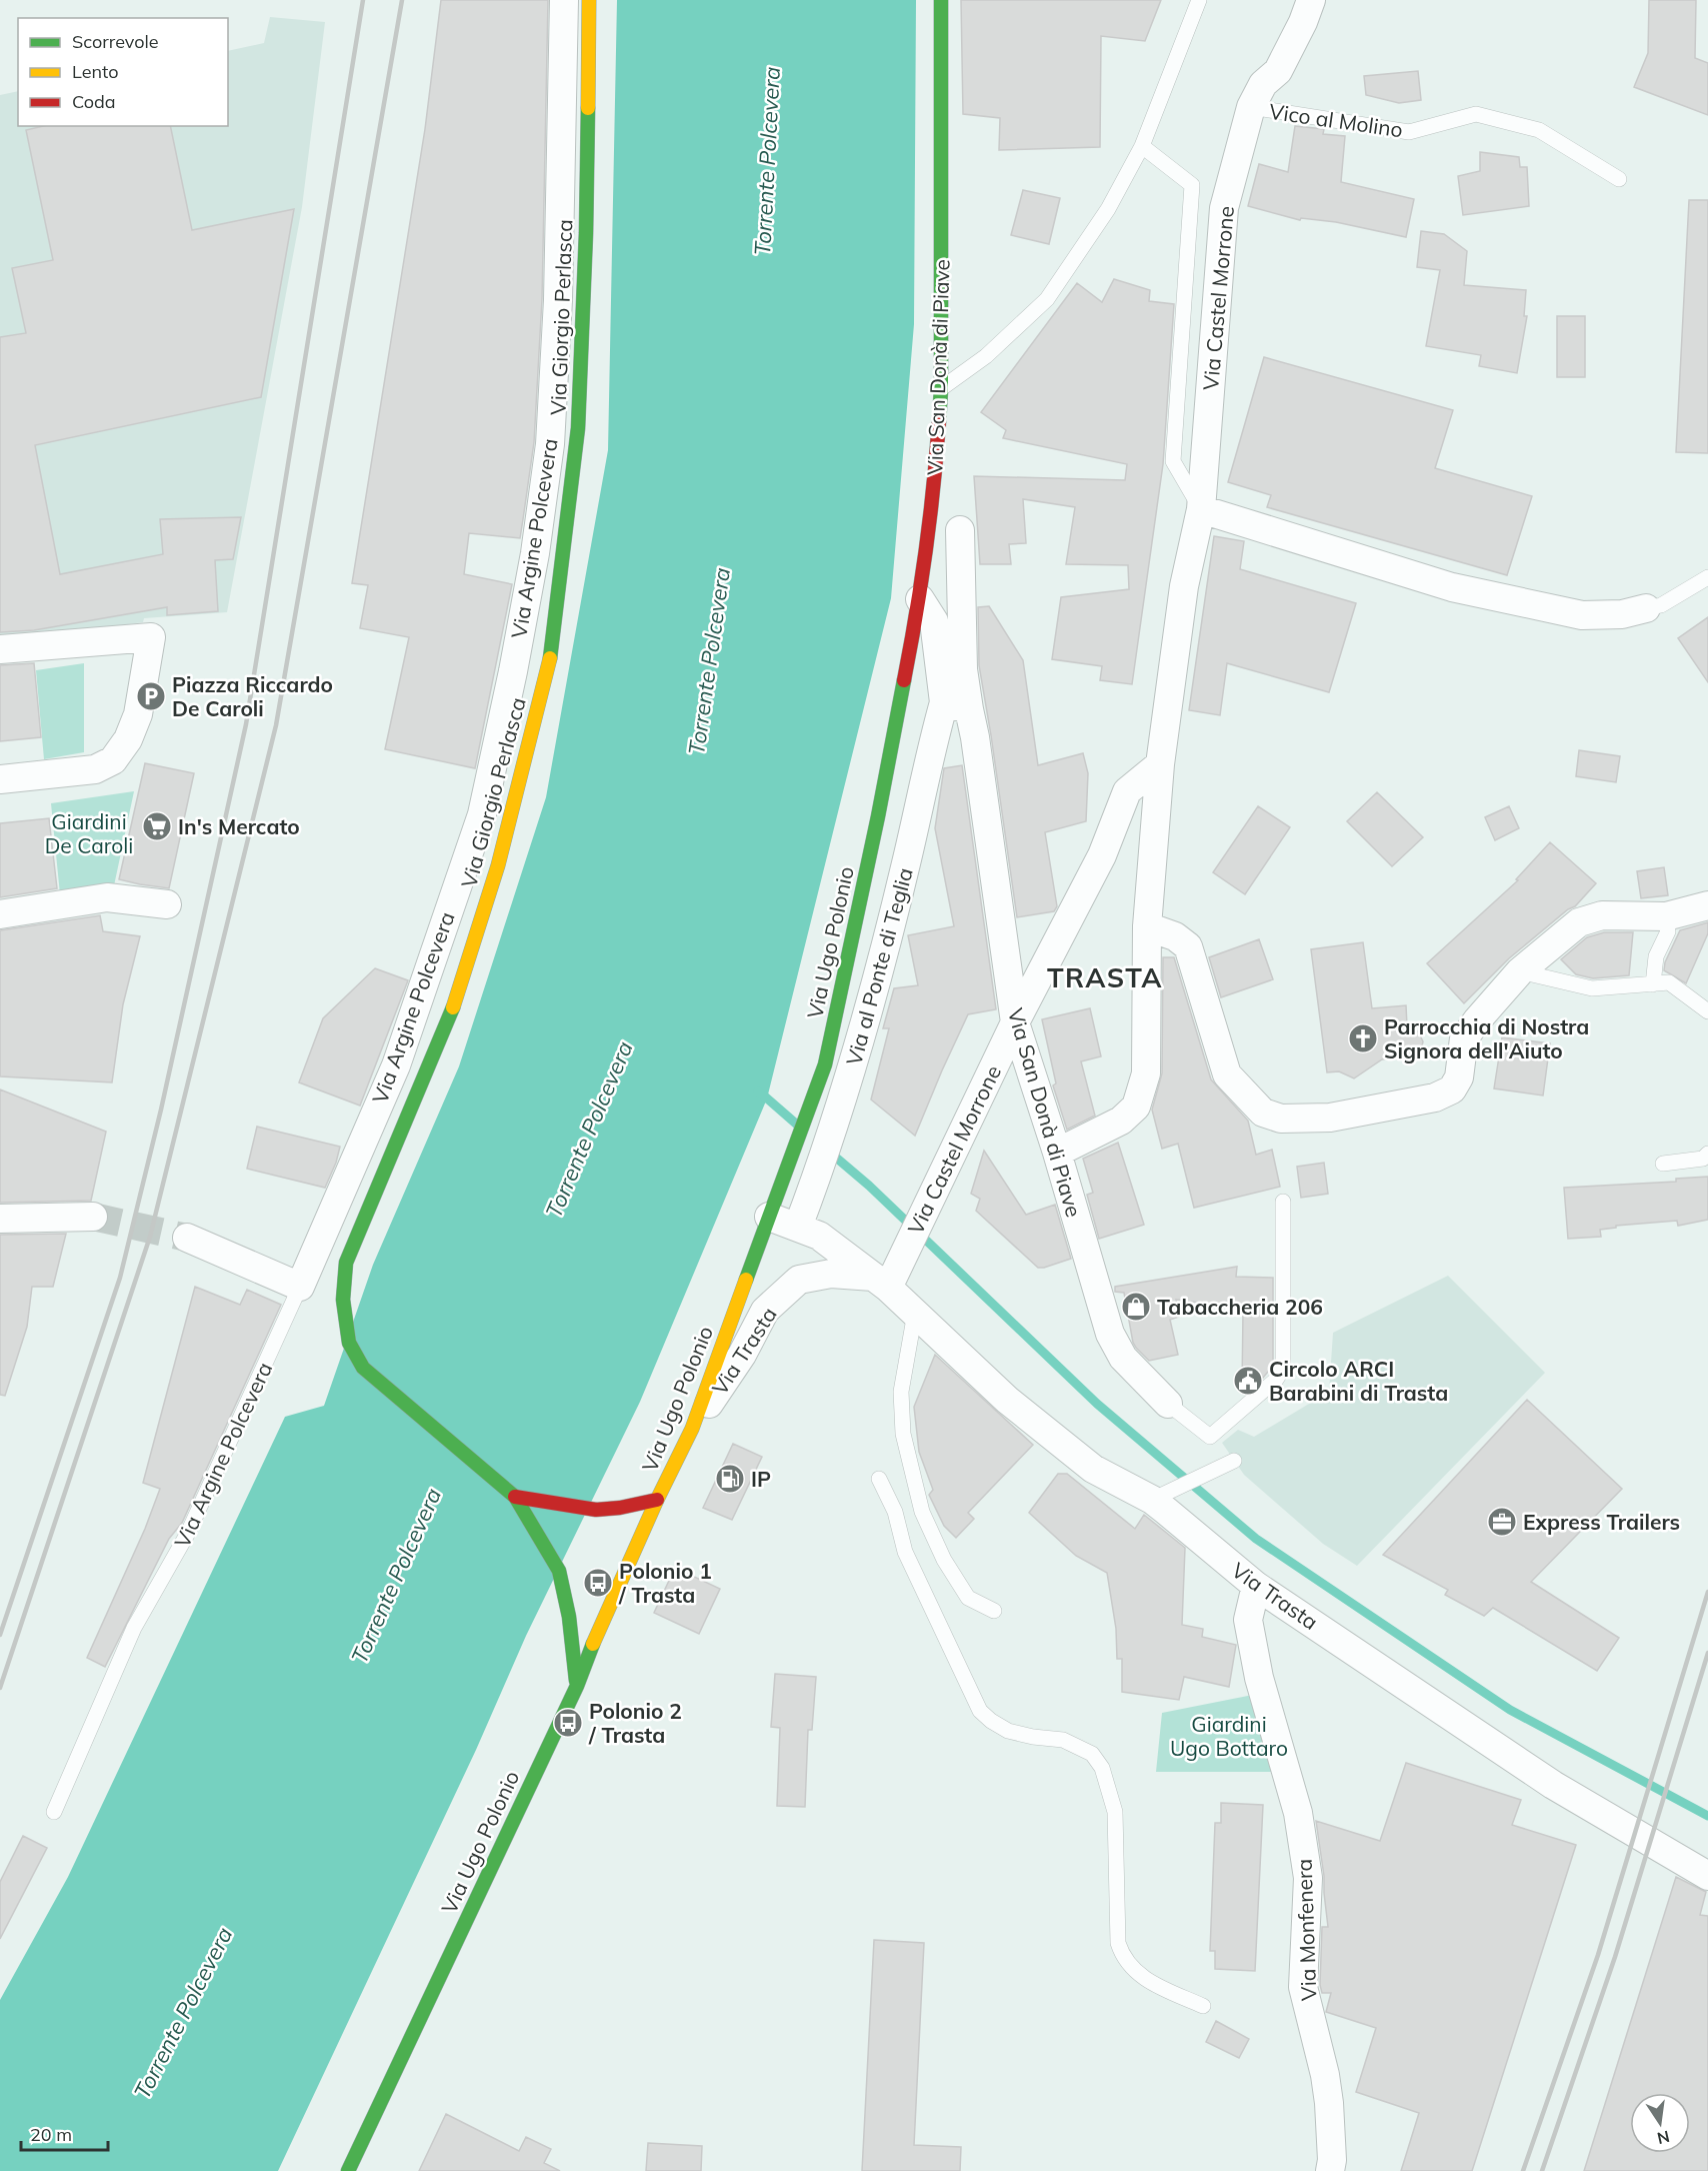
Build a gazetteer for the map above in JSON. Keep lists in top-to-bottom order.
{
  "streets": {
    "main road": ["Via Giorgio Perlasca", "Via San Donà di Piave", "Via Ugo Polonio"],
    "street": [
      "Via Castel Morrone",
      "Via Argine Polcevera",
      "Via al Ponte di Teglia",
      "Via Trasta",
      "Via Monfenera"
    ],
    "lane": ["Vico al Molino"]
  },
  "crossings": [
    ["Vico al Molino", "Via Castel Morrone"],
    ["Via Castel Morrone", "Via San Donà di Piave"],
    ["Via Castel Morrone", "Via Trasta"],
    ["Via Giorgio Perlasca", "Via Ugo Polonio"],
    ["Via San Donà di Piave", "Via Ugo Polonio"],
    ["Via San Donà di Piave", "Via al Ponte di Teglia"],
    ["Via Ugo Polonio", "Via Trasta"],
    ["Via al Ponte di Teglia", "Via Trasta"],
    ["Via Trasta", "Via Monfenera"]
  ],
  "districts": ["TRASTA"],
  "water": ["Torrente Polcevera"],
  "parks": ["Giardini De Caroli", "Giardini Ugo Bottaro"],
  "places": {
    "parking": ["Piazza Riccardo De Caroli"],
    "supermarket": ["In's Mercato"],
    "church": ["Parrocchia di Nostra Signora dell'Aiuto"],
    "shop": ["Tabaccheria 206"],
    "public building": ["Circolo ARCI Barabini di Trasta"],
    "fuel station": ["IP"],
    "office": ["Express Trailers"],
    "bus stop": ["Polonio 1 / Trasta", "Polonio 2 / Trasta"]
  },
  "legend": ["Scorrevole", "Lento", "Coda"],
  "scale_bar": "20 m",
  "north": "bottom"
}
